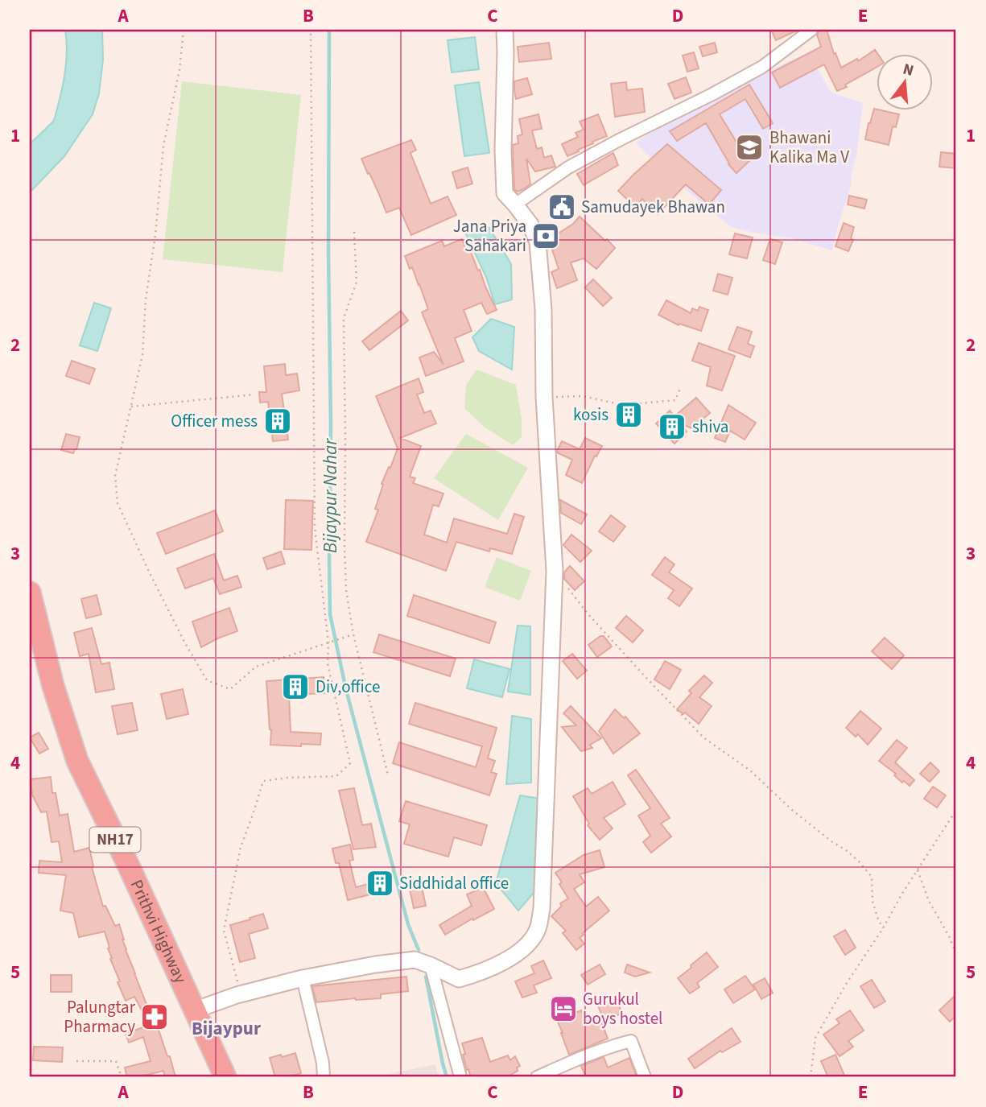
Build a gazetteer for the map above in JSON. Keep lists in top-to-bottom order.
{
  "streets": {
    "highway": ["NH17", "Prithvi Highway"]
  },
  "districts": ["Bijaypur"],
  "water": ["Bijaypur Nahar"],
  "places": {
    "school or university": ["Bhawani Kalika Ma V"],
    "public building": ["Samudayek Bhawan"],
    "bank": ["Jana Priya Sahakari"],
    "building": [
      "kosis",
      "Officer mess",
      "shiva",
      "Div,office",
      "Siddhidal office"
    ],
    "hotel": ["Gurukul boys hostel"],
    "pharmacy": ["Palungtar Pharmacy"]
  },
  "north": "top",
  "grid": {
    "columns": [
      "A",
      "B",
      "C",
      "D",
      "E"
    ],
    "rows": [
      "1",
      "2",
      "3",
      "4",
      "5"
    ]
  }
}
